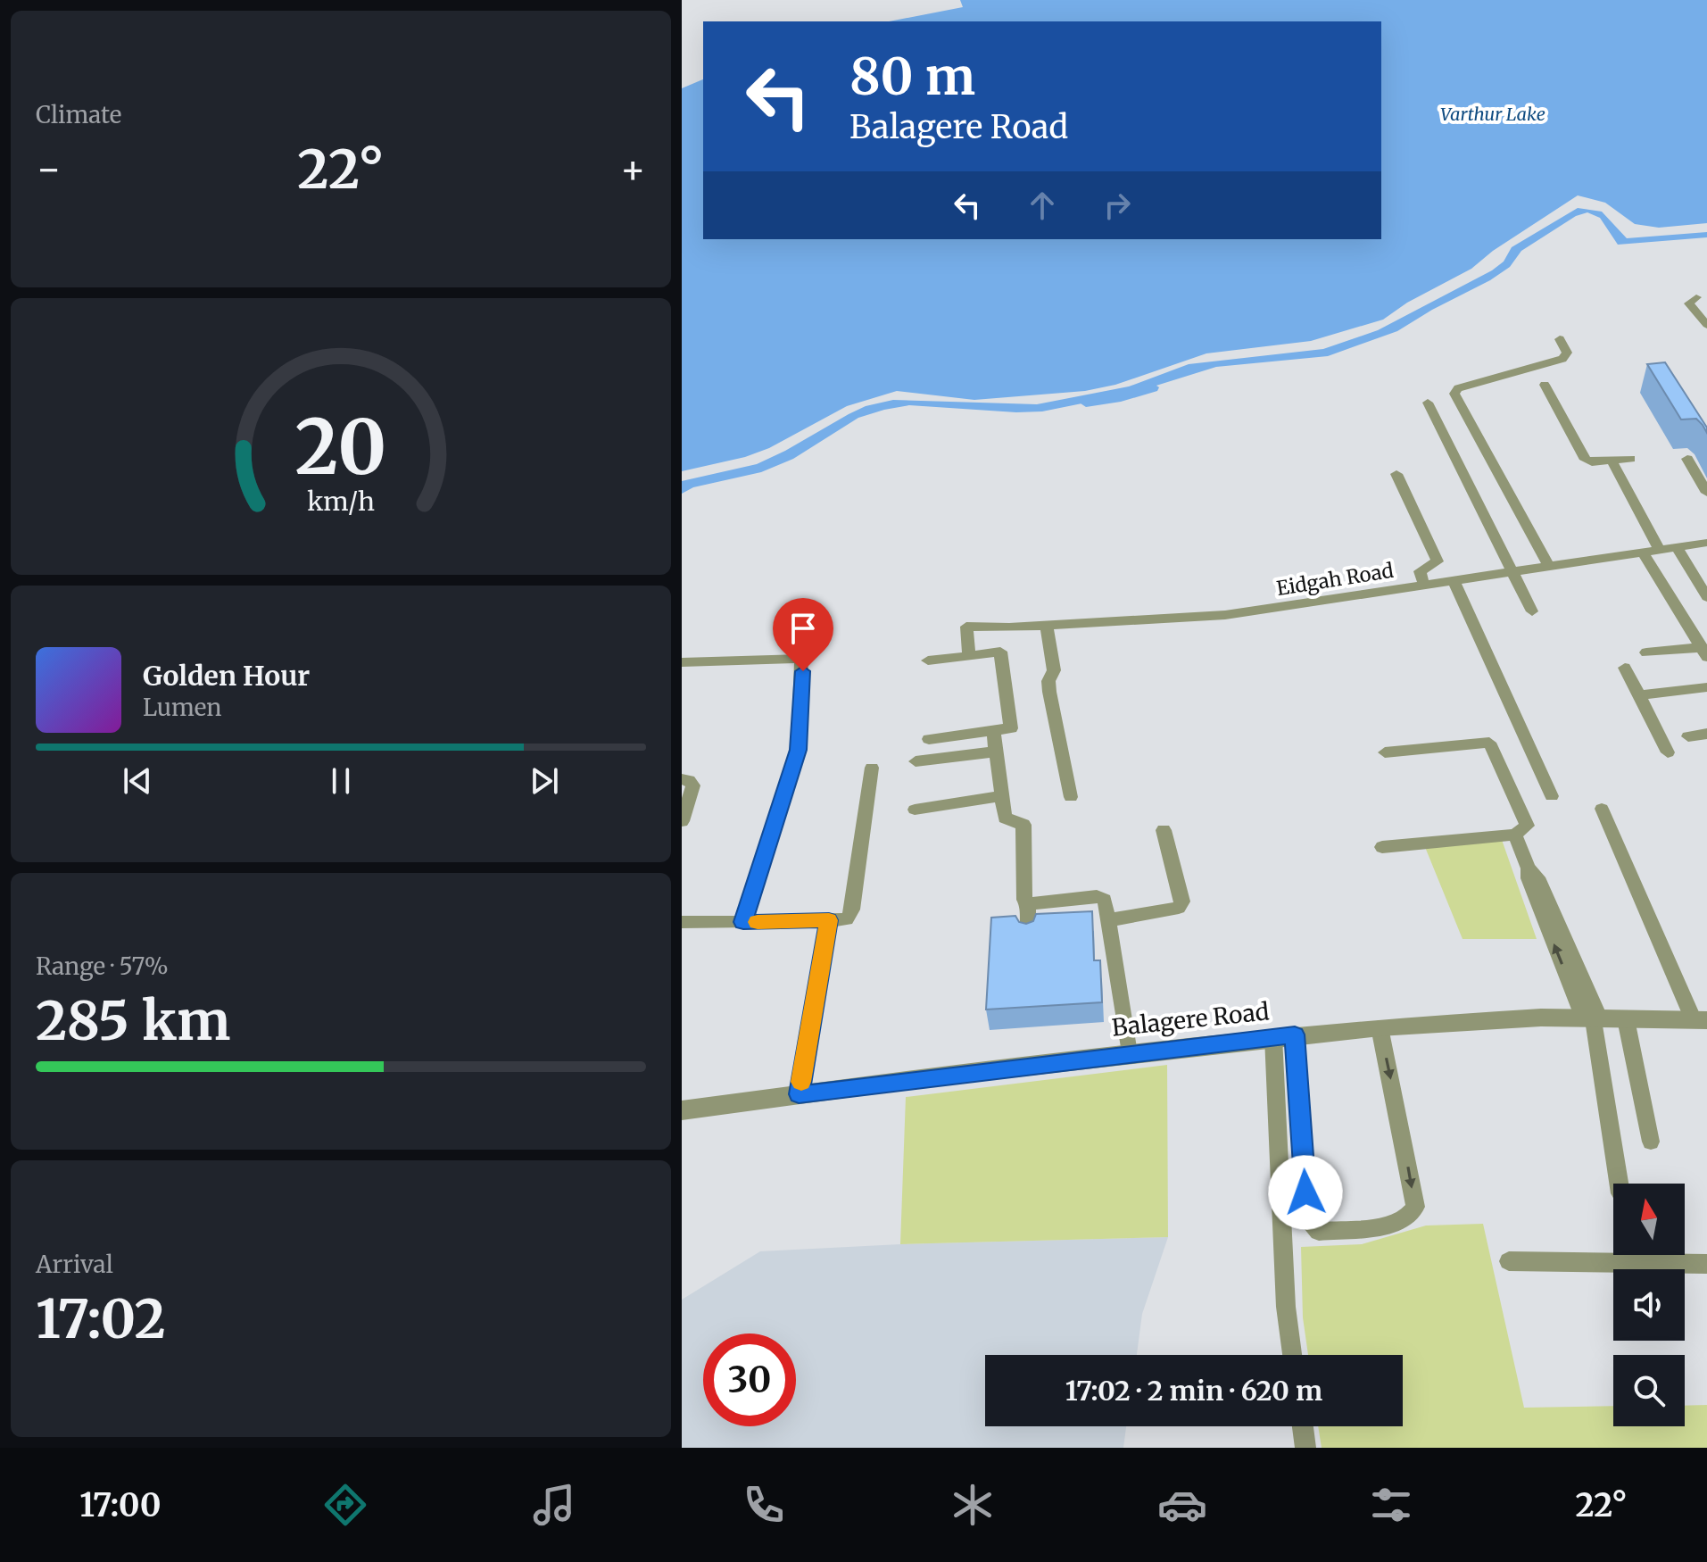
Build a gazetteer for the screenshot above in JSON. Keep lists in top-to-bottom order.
{
  "streets": {
    "street": ["Eidgah Road", "Balagere Road"]
  },
  "water": ["Varthur Lake"],
  "north": "top",
  "page": {
    "tile": [
      "Climate",
      ["Range · 57%", "285 km"],
      ["Arrival", "17:02"]
    ],
    "turn": ["80 m", "Balagere Road"],
    "heat": ["−", "22°", "+"],
    "song": ["Golden Hour", "Lumen"],
    "limit": "30",
    "trip": "17:02 · 2 min · 620 m",
    "tabs": ["17:00", "22°"],
    "gauge": ["20", "km/h"]
  }
}
